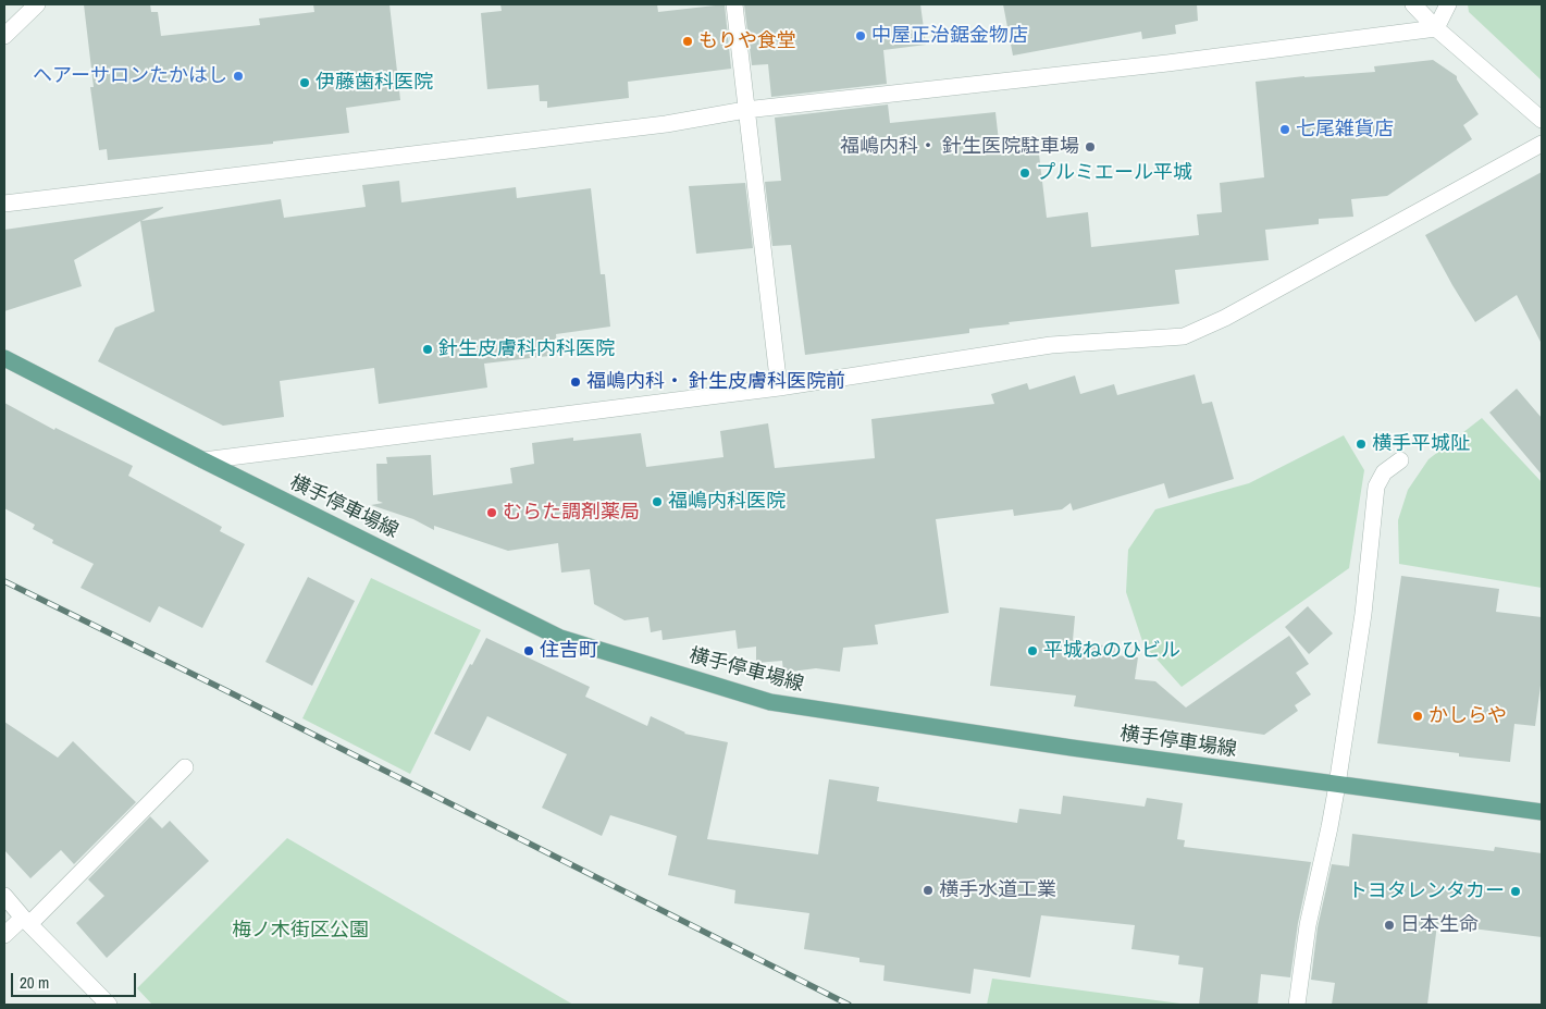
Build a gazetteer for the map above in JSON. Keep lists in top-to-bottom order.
{
  "streets": {
    "main road": ["横手停車場線"]
  },
  "parks": ["梅ノ木街区公園"],
  "places": [
    "中屋正治鋸金物店",
    "もりや食堂",
    "ヘアーサロンたかはし",
    "伊藤歯科医院",
    "七尾雑貨店",
    "福嶋内科・ 針生医院駐車場",
    "プルミエール平城",
    "針生皮膚科内科医院",
    "福嶋内科・ 針生皮膚科医院前",
    "横手平城阯",
    "福嶋内科医院",
    "むらた調剤薬局",
    "住吉町",
    "平城ねのひビル",
    "かしらや",
    "横手水道工業",
    "トヨタレンタカー",
    "日本生命"
  ],
  "scale_bar": "20 m"
}
